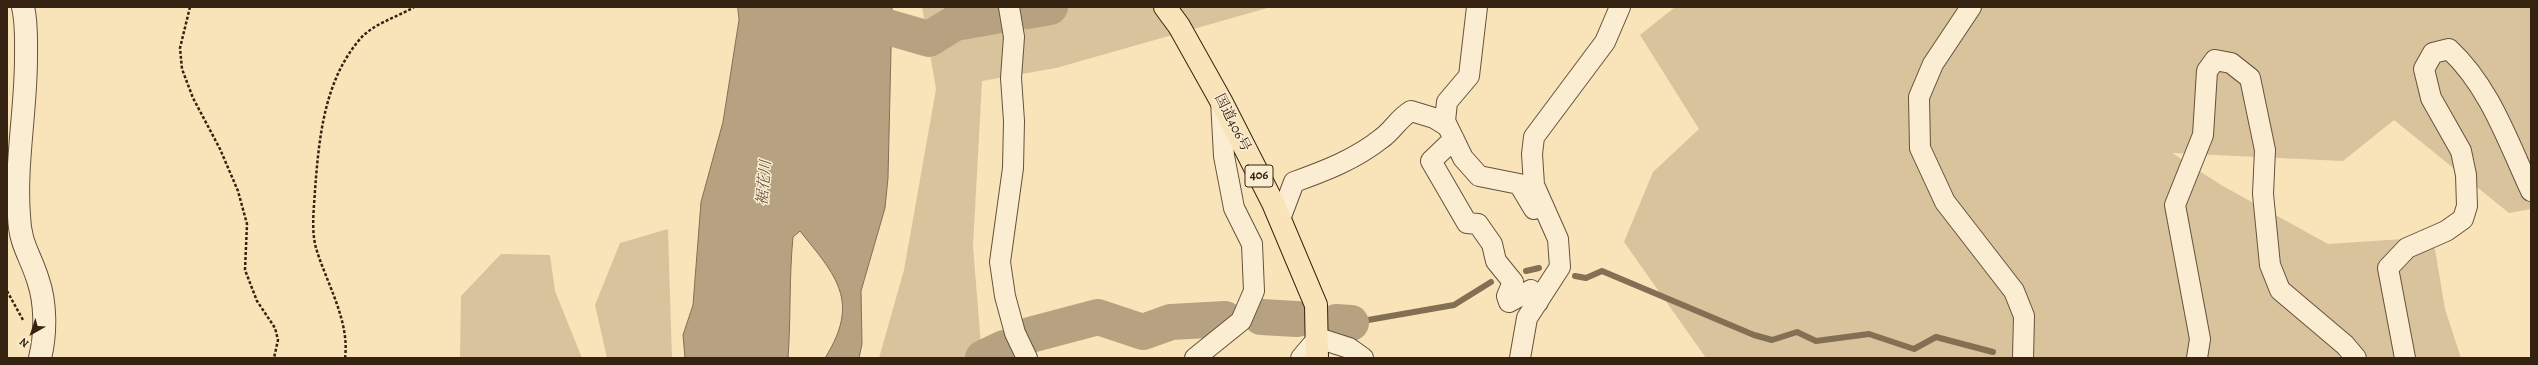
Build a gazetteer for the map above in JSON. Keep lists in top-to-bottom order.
{
  "streets": {
    "highway": ["国道406号", "406"]
  },
  "water": ["裾花川"],
  "north": "bottom left"
}
